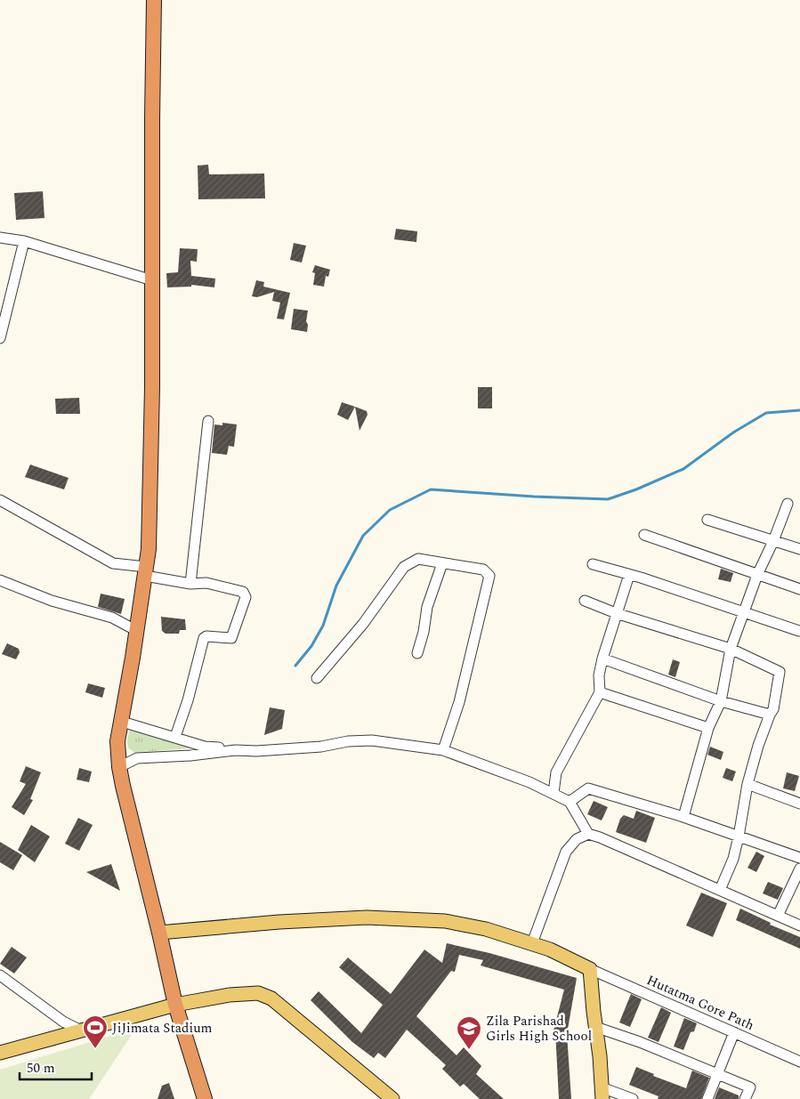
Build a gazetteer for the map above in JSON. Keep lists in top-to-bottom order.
{
  "streets": {
    "street": ["Hutatma Gore Path"]
  },
  "places": {
    "sports": ["JiJimata Stadium"],
    "school or university": ["Zila Parishad Girls High School"]
  },
  "scale_bar": "50 m"
}
